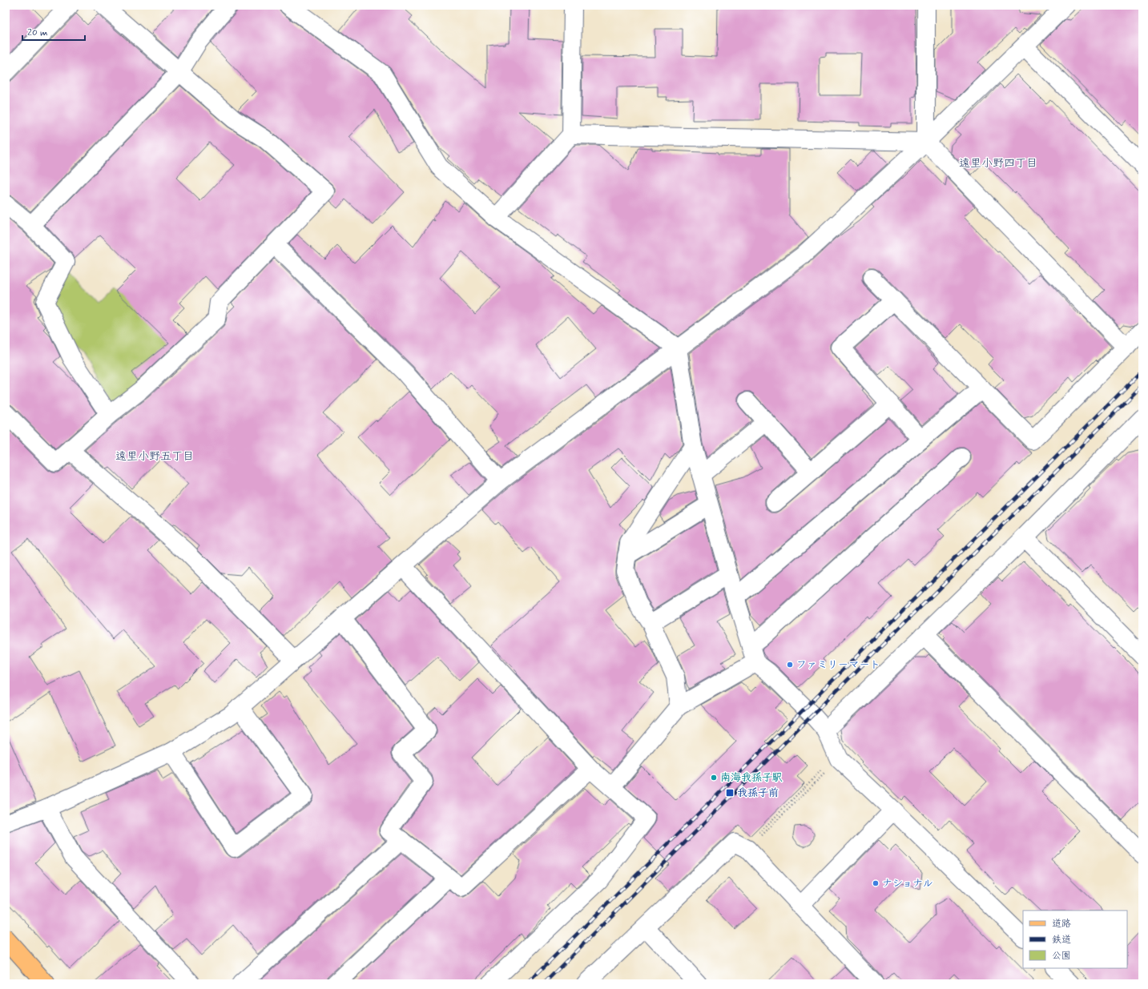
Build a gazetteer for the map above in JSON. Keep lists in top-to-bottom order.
{
  "districts": ["遠里小野四丁目", "遠里小野五丁目"],
  "places": {
    "other": ["ファミリーマート", "南海我孫子駅", "ナショナル"],
    "transit": ["我孫子前"]
  },
  "legend": ["道路", "鉄道", "公園"],
  "scale_bar": "20 m"
}
